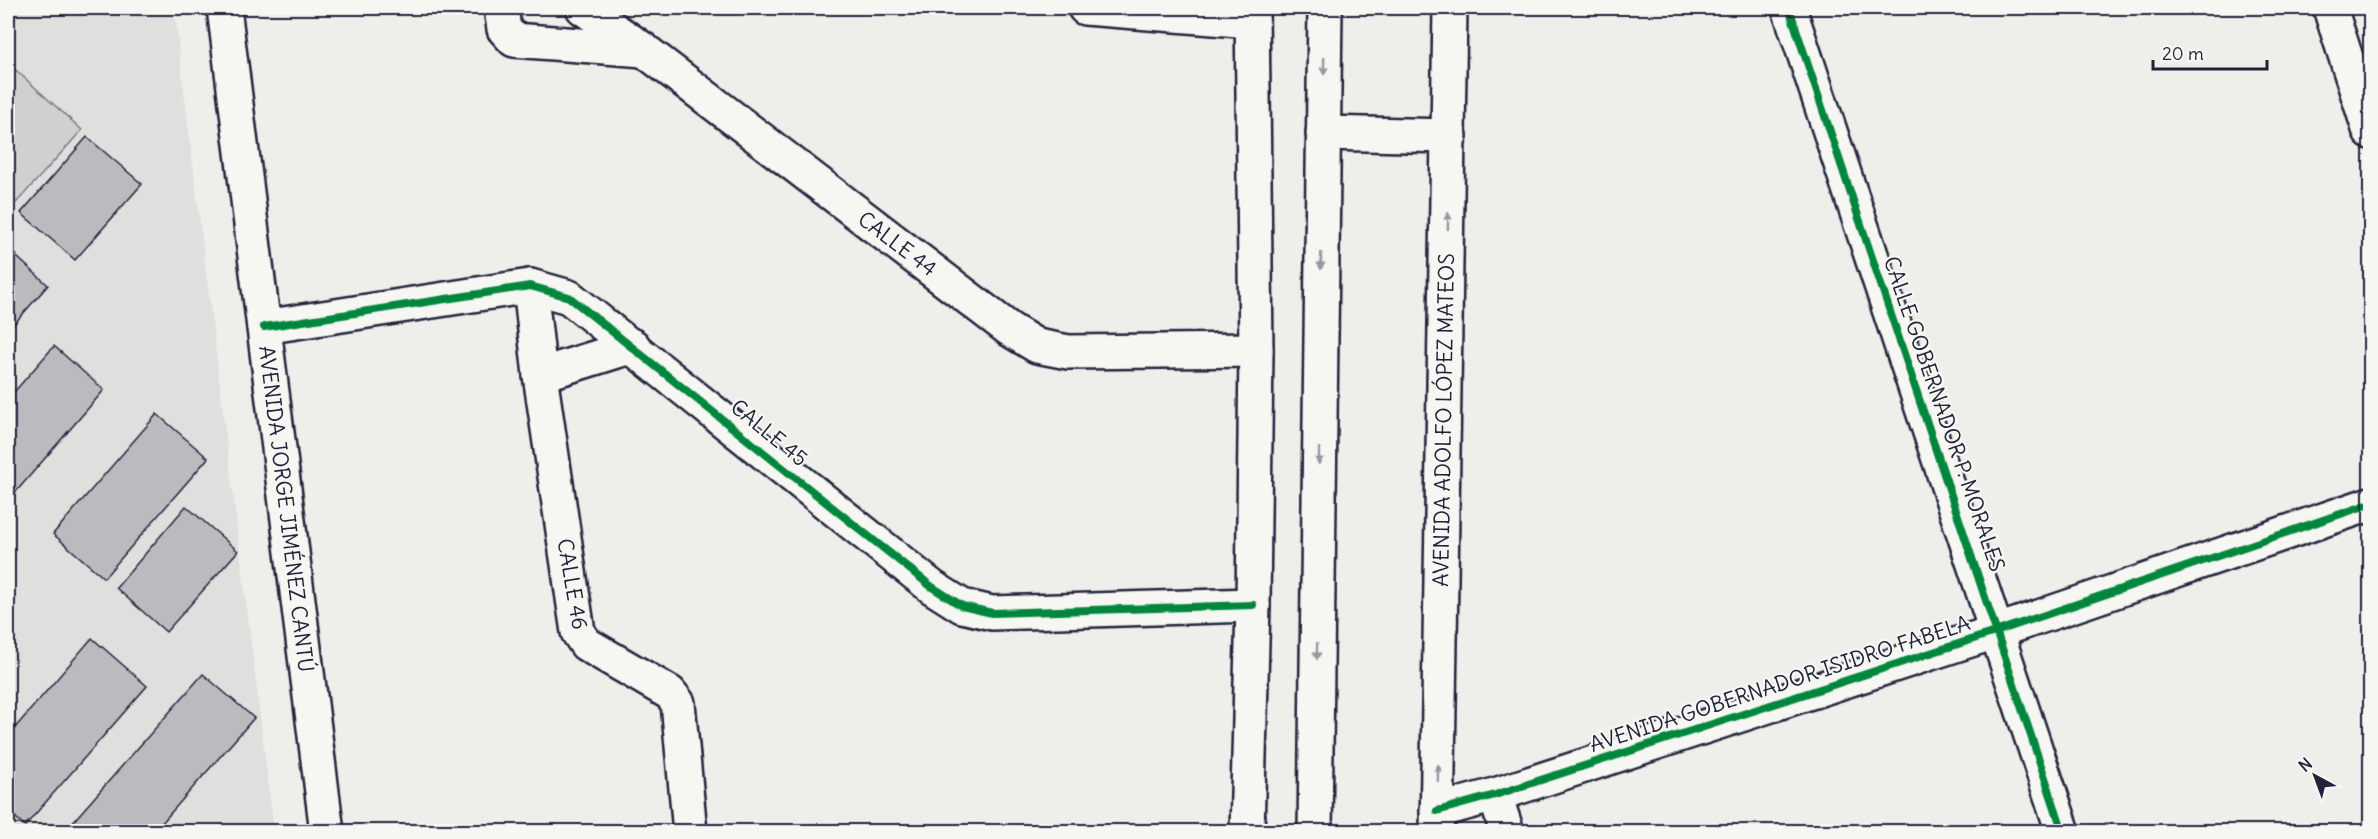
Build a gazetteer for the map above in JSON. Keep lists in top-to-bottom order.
{
  "streets": {
    "street": [
      "CALLE 44",
      "CALLE GOBERNADOR P. MORALES",
      "AVENIDA ADOLFO LÓPEZ MATEOS",
      "CALLE 45",
      "AVENIDA JORGE JIMÉNEZ CANTÚ",
      "CALLE 46",
      "AVENIDA GOBERNADOR ISIDRO FABELA"
    ]
  },
  "crossings": [
    ["CALLE GOBERNADOR P. MORALES", "AVENIDA GOBERNADOR ISIDRO FABELA"],
    ["AVENIDA ADOLFO LÓPEZ MATEOS", "AVENIDA GOBERNADOR ISIDRO FABELA"],
    ["CALLE 45", "AVENIDA JORGE JIMÉNEZ CANTÚ"],
    ["CALLE 45", "CALLE 46"]
  ],
  "scale_bar": "20 m",
  "north": "top left"
}
